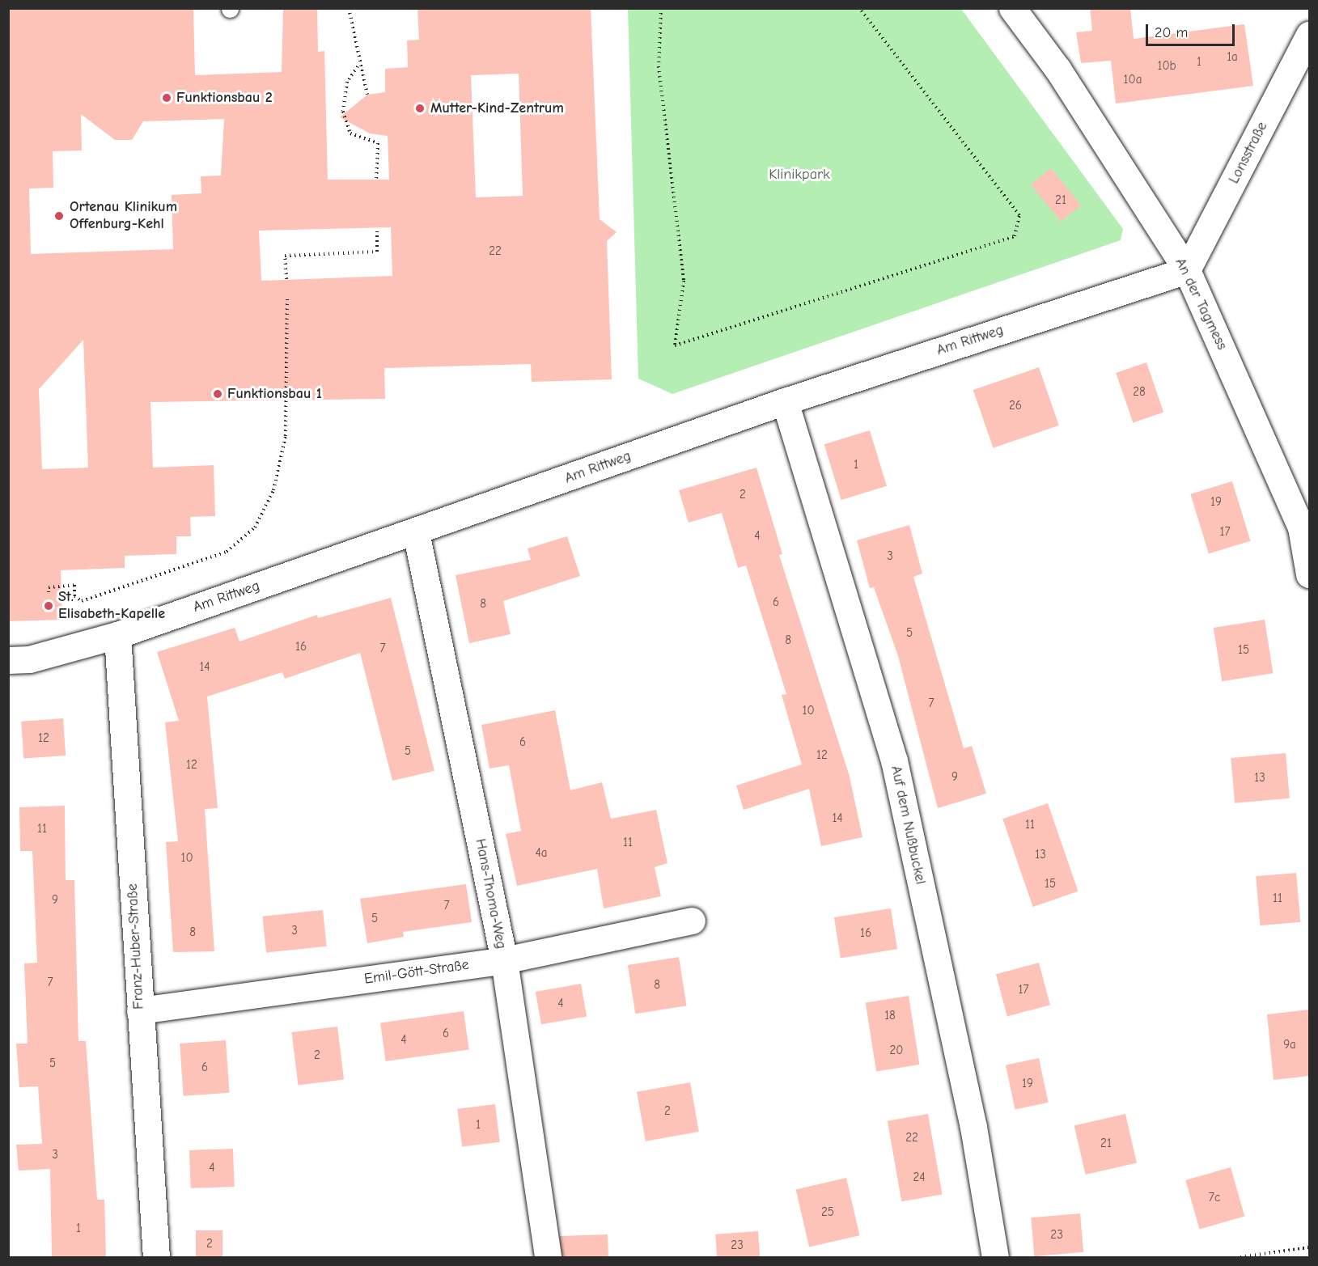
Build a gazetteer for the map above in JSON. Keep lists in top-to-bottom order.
{
  "streets": {
    "street": [
      "Lonsstraße",
      "An der Tagmess",
      "Am Rittweg",
      "Auf dem Nußbuckel",
      "Hans-Thoma-Weg",
      "Franz-Huber-Straße",
      "Emil-Gött-Straße"
    ]
  },
  "crossings": [
    ["Lonsstraße", "An der Tagmess"],
    ["Lonsstraße", "Am Rittweg"],
    ["An der Tagmess", "Am Rittweg"],
    ["Am Rittweg", "Auf dem Nußbuckel"],
    ["Am Rittweg", "Hans-Thoma-Weg"],
    ["Am Rittweg", "Franz-Huber-Straße"],
    ["Hans-Thoma-Weg", "Emil-Gött-Straße"],
    ["Franz-Huber-Straße", "Emil-Gött-Straße"]
  ],
  "parks": ["Klinikpark"],
  "places": [
    "Funktionsbau 2",
    "Mutter-Kind-Zentrum",
    "Ortenau Klinikum Offenburg-Kehl",
    "Funktionsbau 1",
    "St. Elisabeth-Kapelle"
  ],
  "house_numbers": [
    "1a",
    "1",
    "10b",
    "10a",
    "21",
    "22",
    "28",
    "26",
    "1",
    "2",
    "19",
    "17",
    "4",
    "3",
    "6",
    "8",
    "5",
    "8",
    "16",
    "7",
    "15",
    "14",
    "7",
    "10",
    "12",
    "6",
    "5",
    "12",
    "12",
    "9",
    "13",
    "14",
    "11",
    "11",
    "11",
    "4a",
    "13",
    "10",
    "15",
    "11",
    "9",
    "7",
    "5",
    "3",
    "8",
    "16",
    "7",
    "8",
    "17",
    "4",
    "18",
    "6",
    "4",
    "9a",
    "20",
    "2",
    "5",
    "6",
    "19",
    "2",
    "1",
    "22",
    "21",
    "3",
    "4",
    "24",
    "7c",
    "25",
    "1",
    "23",
    "2",
    "23"
  ],
  "scale_bar": "20 m"
}
